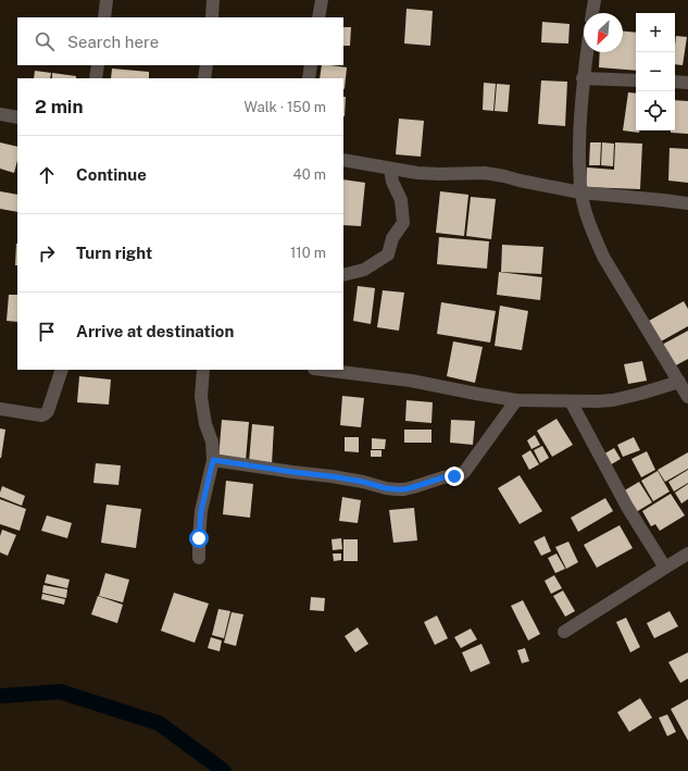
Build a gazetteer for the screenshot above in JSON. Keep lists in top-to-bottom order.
{
  "north": "bottom left",
  "page": {
    "map_buttons": ["+", "−"],
    "search": "Search here",
    "heading": ["2 min", "Walk · 150 m"],
    "list": [
      ["Continue", "40 m"],
      ["Turn right", "110 m"],
      "Arrive at destination"
    ]
  }
}
